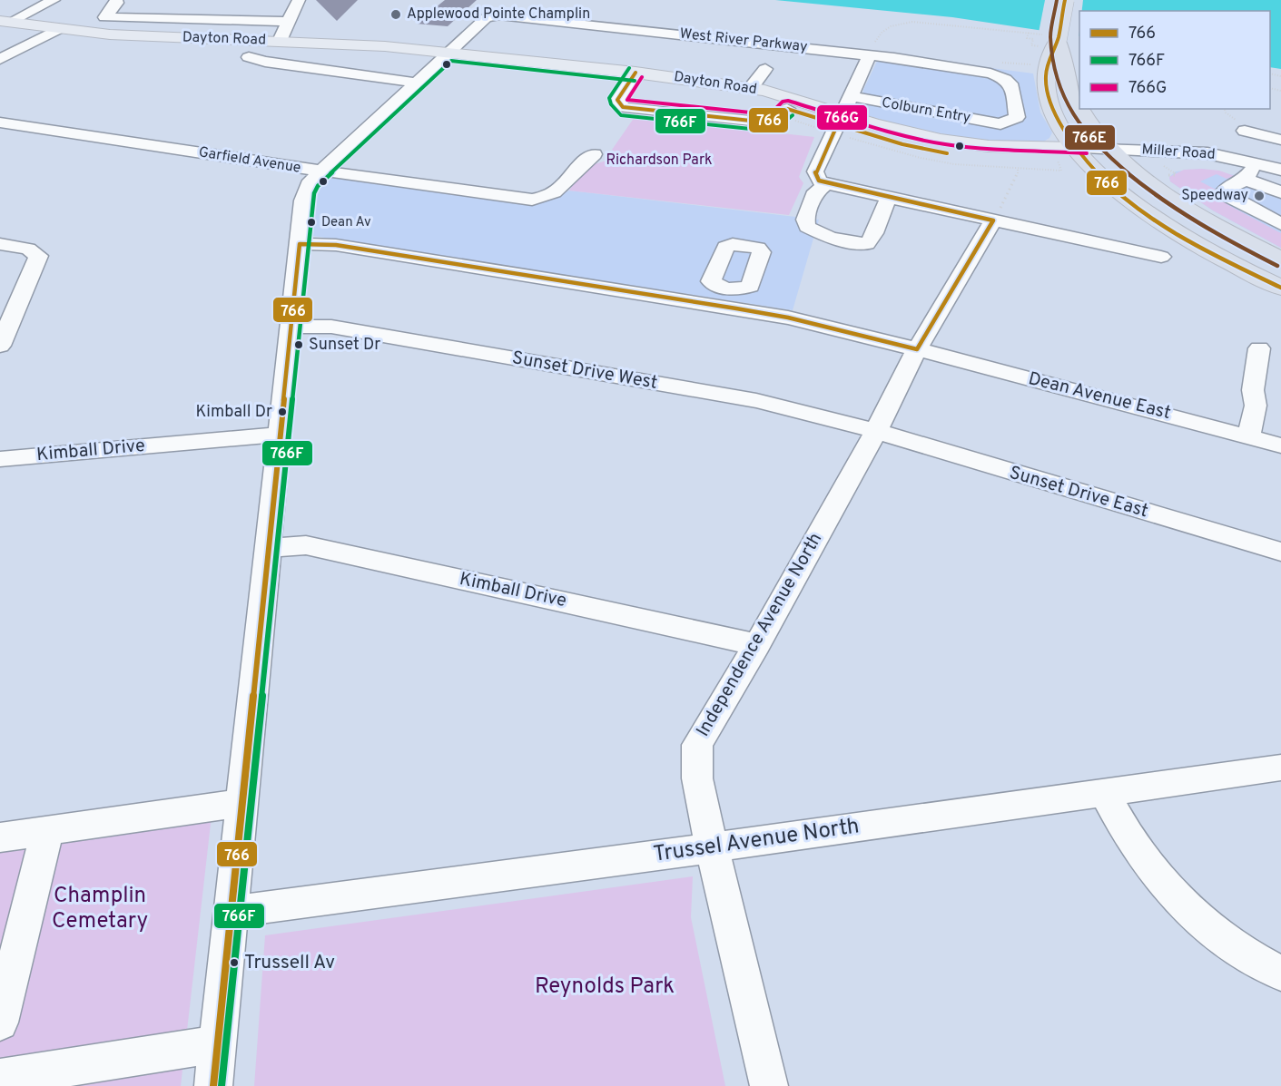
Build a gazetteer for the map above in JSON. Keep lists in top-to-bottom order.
{
  "streets": {
    "main road": ["Dayton Road"],
    "street": [
      "West River Parkway",
      "Colburn Entry",
      "Miller Road",
      "Garfield Avenue",
      "Sunset Drive West",
      "Dean Avenue East",
      "Kimball Drive",
      "Sunset Drive East",
      "Independence Avenue North",
      "Trussel Avenue North"
    ]
  },
  "crossings": [
    ["Dayton Road", "West River Parkway"],
    ["Dayton Road", "Miller Road"],
    ["West River Parkway", "Colburn Entry"],
    ["Sunset Drive West", "Sunset Drive East"],
    ["Sunset Drive West", "Independence Avenue North"],
    ["Dean Avenue East", "Independence Avenue North"],
    ["Kimball Drive", "Independence Avenue North"],
    ["Sunset Drive East", "Independence Avenue North"],
    ["Independence Avenue North", "Trussel Avenue North"]
  ],
  "parks": ["Richardson Park", "Champlin Cemetary", "Reynolds Park"],
  "places": [
    "Applewood Pointe Champlin",
    "Speedway",
    "Dean Av",
    "Sunset Dr",
    "Kimball Dr",
    "Trussell Av"
  ],
  "lines": [
    "transit line 766",
    "transit line 766E",
    "transit line 766F",
    "transit line 766G"
  ],
  "legend": ["766", "766F", "766G"]
}
